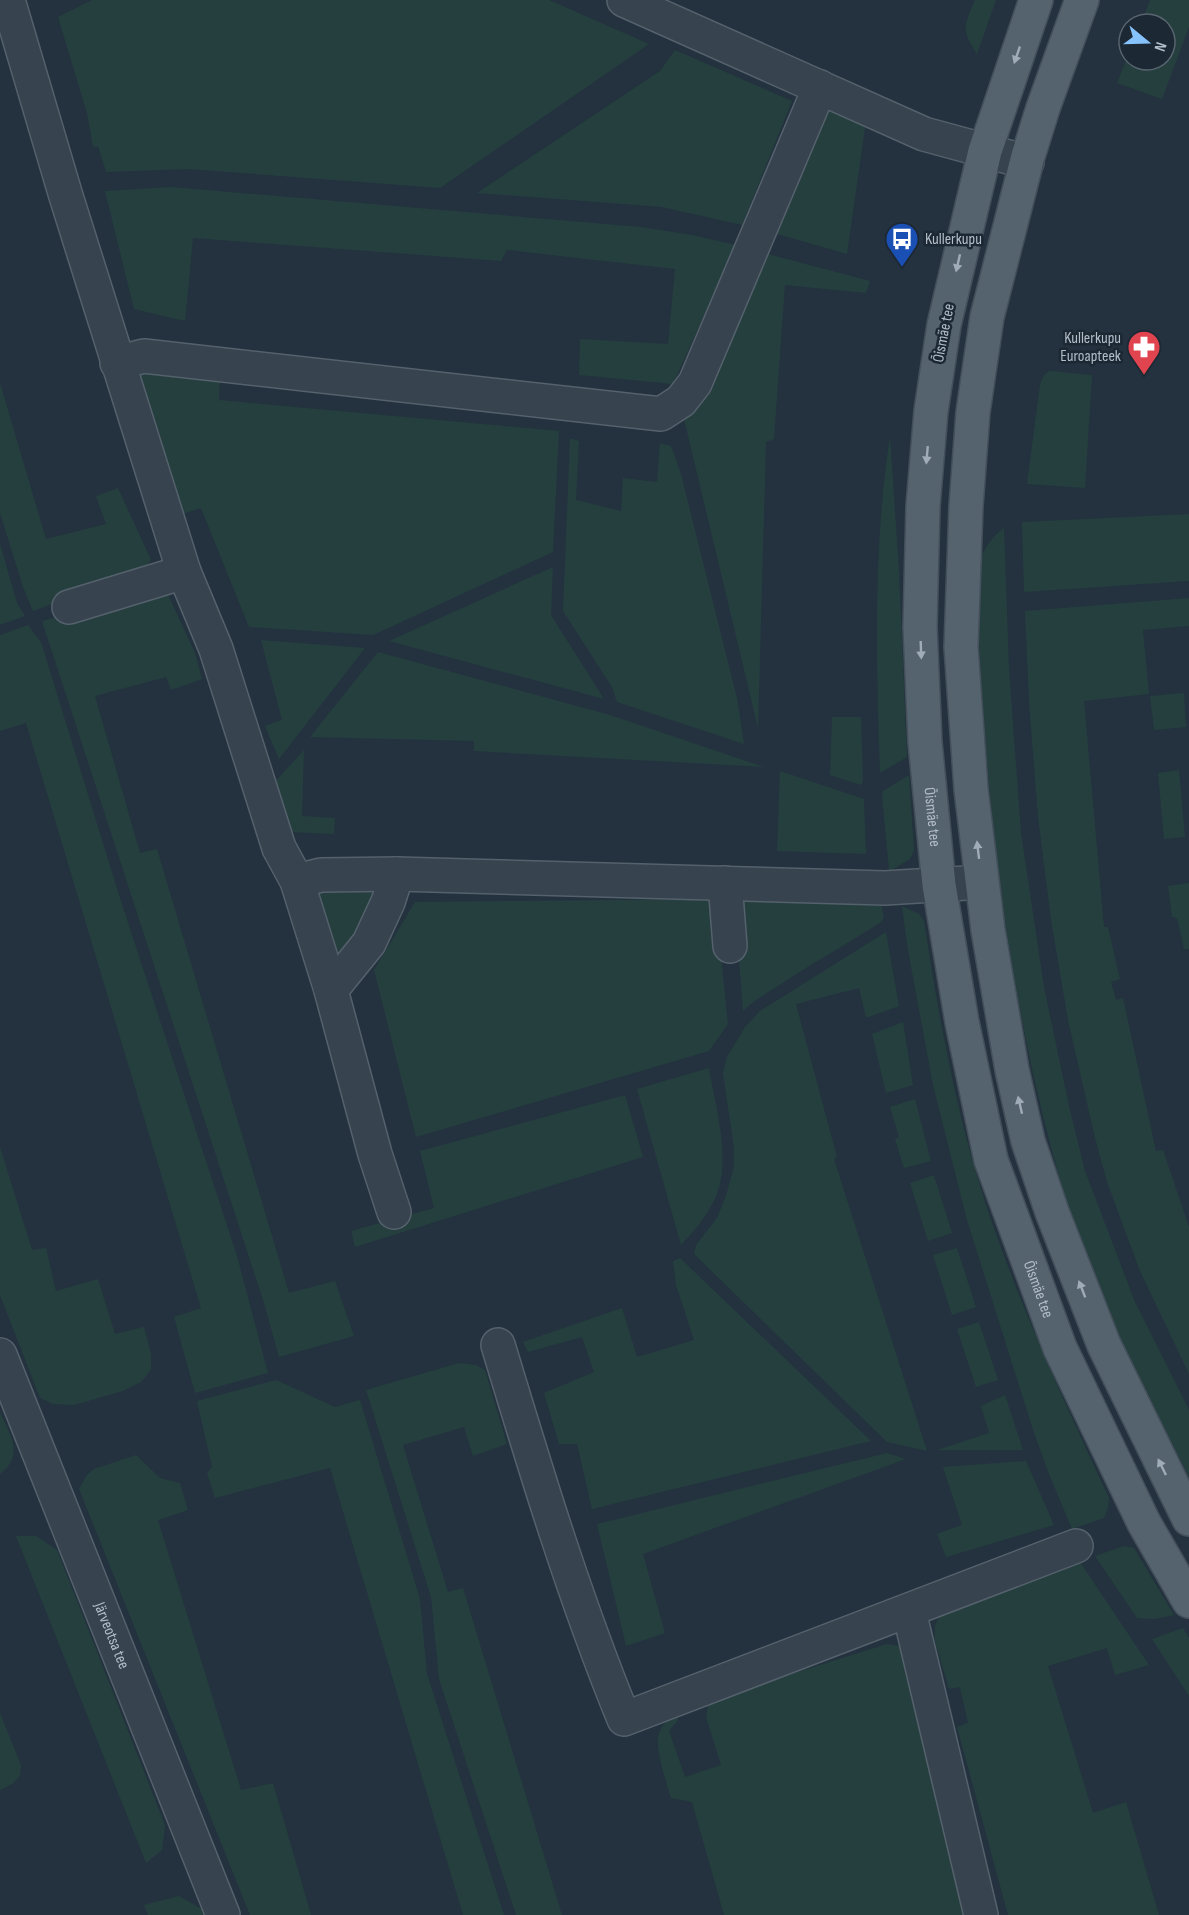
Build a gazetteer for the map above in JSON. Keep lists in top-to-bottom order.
{
  "streets": {
    "main road": ["Õismäe tee"],
    "street": ["Järveotsa tee"]
  },
  "places": {
    "bus stop": ["Kullerkupu"],
    "pharmacy": ["Kullerkupu Euroapteek"]
  },
  "north": "right"
}
